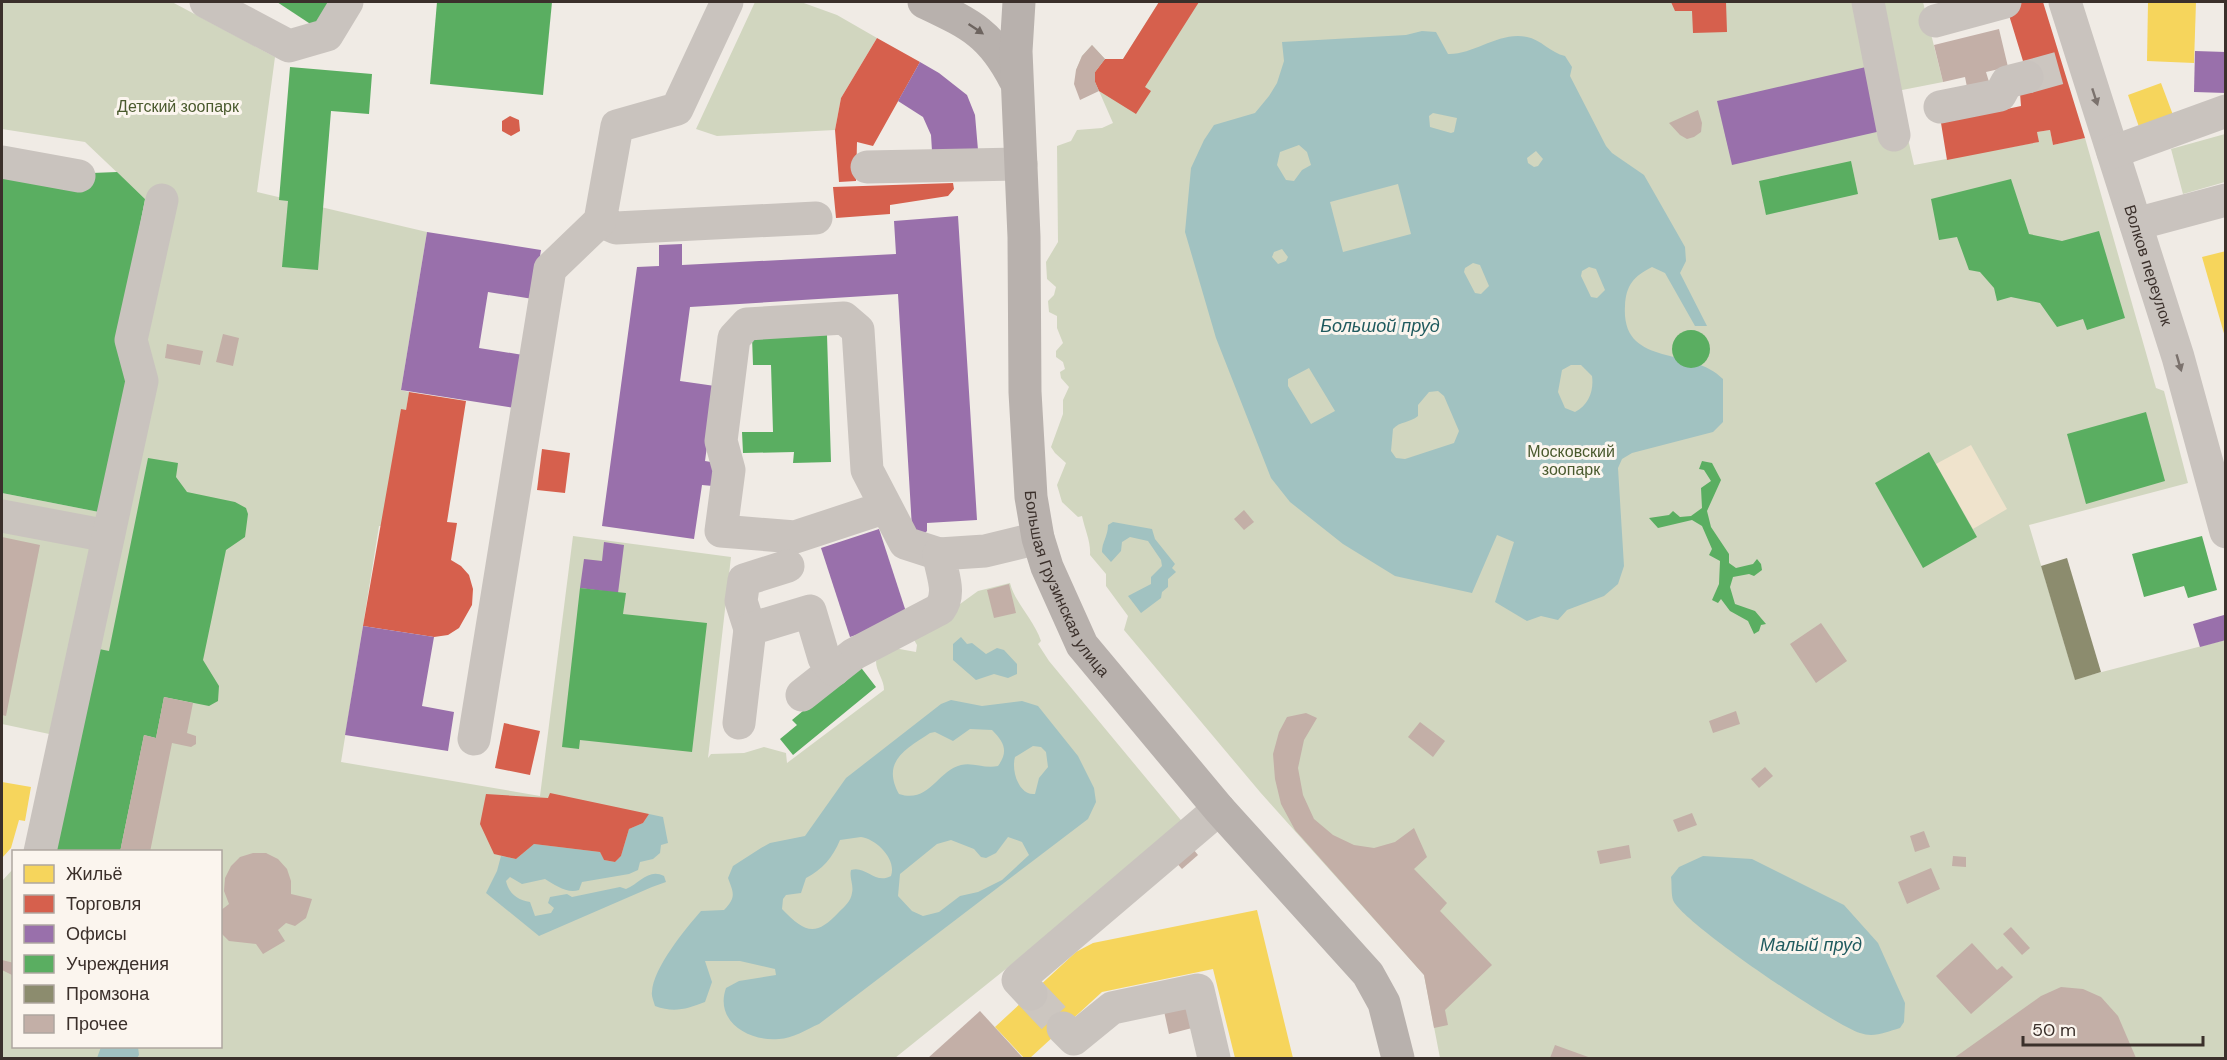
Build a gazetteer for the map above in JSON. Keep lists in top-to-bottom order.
{
  "streets": {
    "main road": ["Большая Грузинская улица"],
    "street": ["Волков переулок"]
  },
  "one_way": ["Волков переулок"],
  "water": ["Большой пруд", "Малый пруд"],
  "parks": ["Детский зоопарк", "Московский зоопарк"],
  "legend": [
    "Жильё",
    "Торговля",
    "Офисы",
    "Учреждения",
    "Промзона",
    "Прочее"
  ],
  "scale_bar": "50 m"
}
